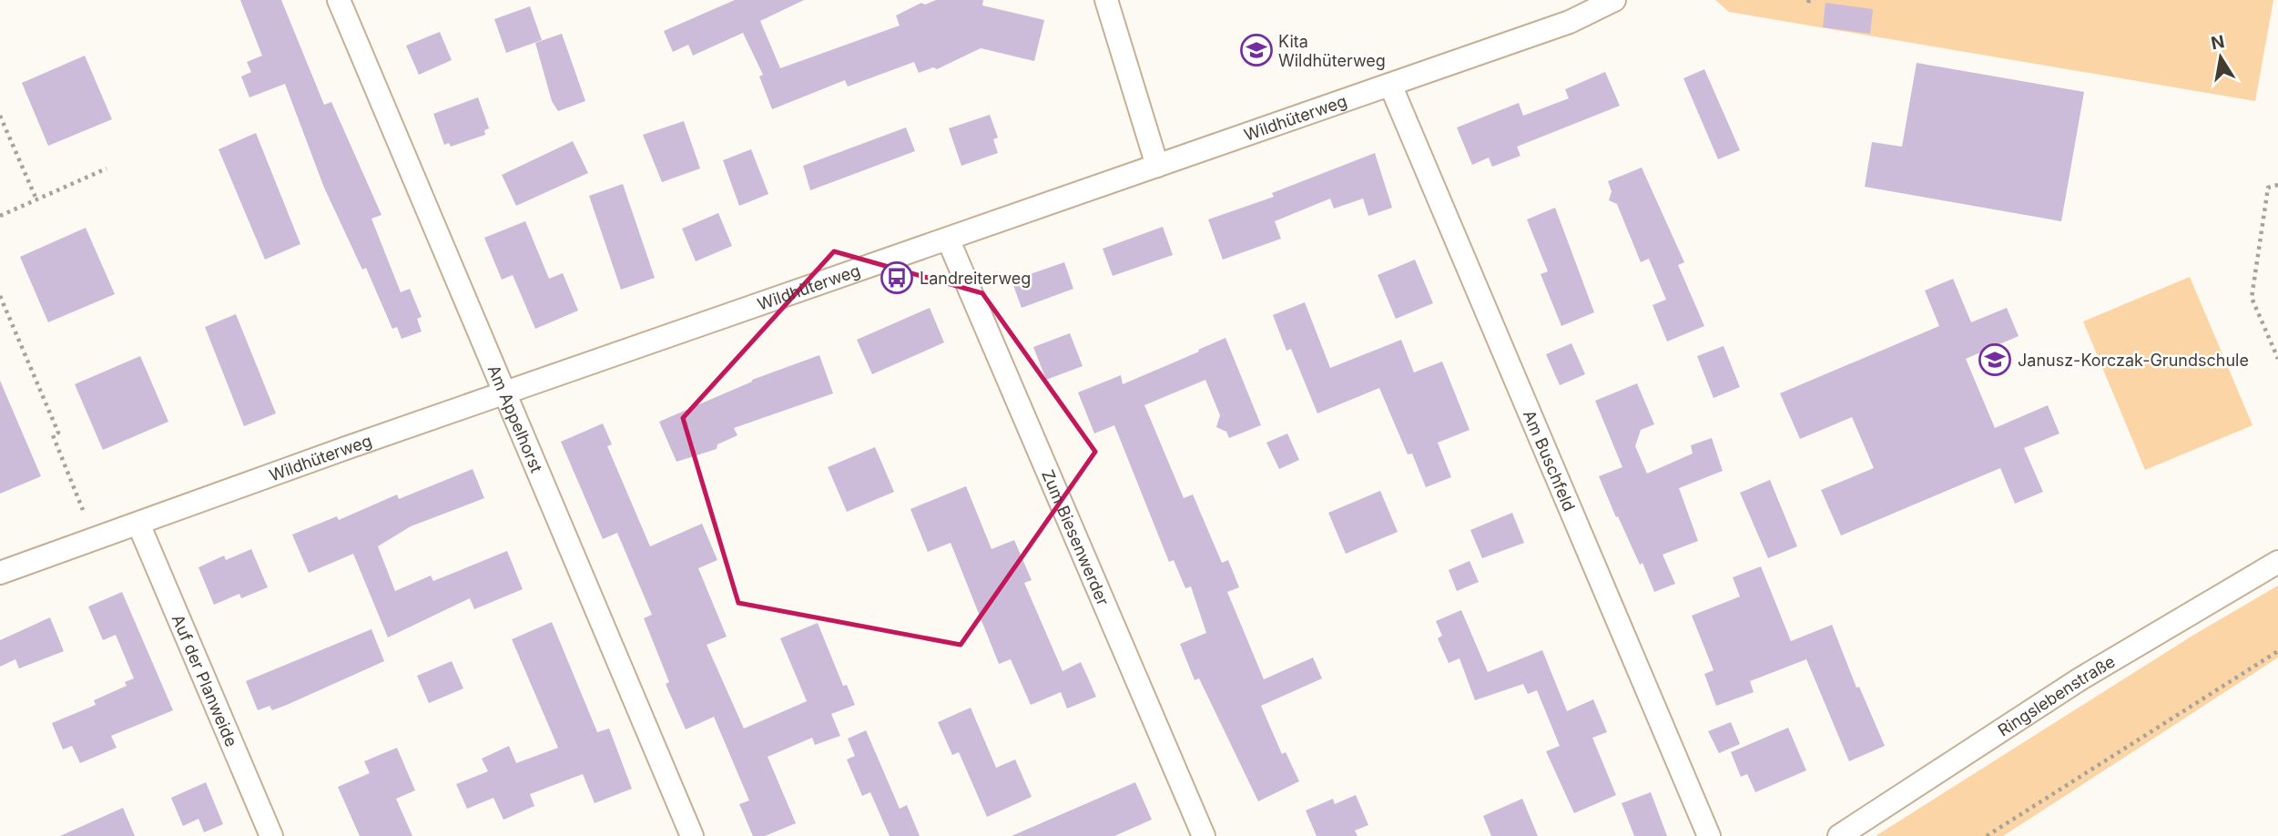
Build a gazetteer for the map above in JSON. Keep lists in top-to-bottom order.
{
  "streets": {
    "street": [
      "Wildhüterweg",
      "Am Appelhorst",
      "Am Buschfeld",
      "Zum Biesenwerder",
      "Auf der Planweide",
      "Ringslebenstraße"
    ]
  },
  "crossings": [
    ["Wildhüterweg", "Am Appelhorst"],
    ["Wildhüterweg", "Am Buschfeld"],
    ["Wildhüterweg", "Zum Biesenwerder"],
    ["Wildhüterweg", "Auf der Planweide"]
  ],
  "places": {
    "school or university": ["Kita Wildhüterweg", "Janusz-Korczak-Grundschule"],
    "bus stop": ["Landreiterweg"]
  },
  "north": "top"
}
